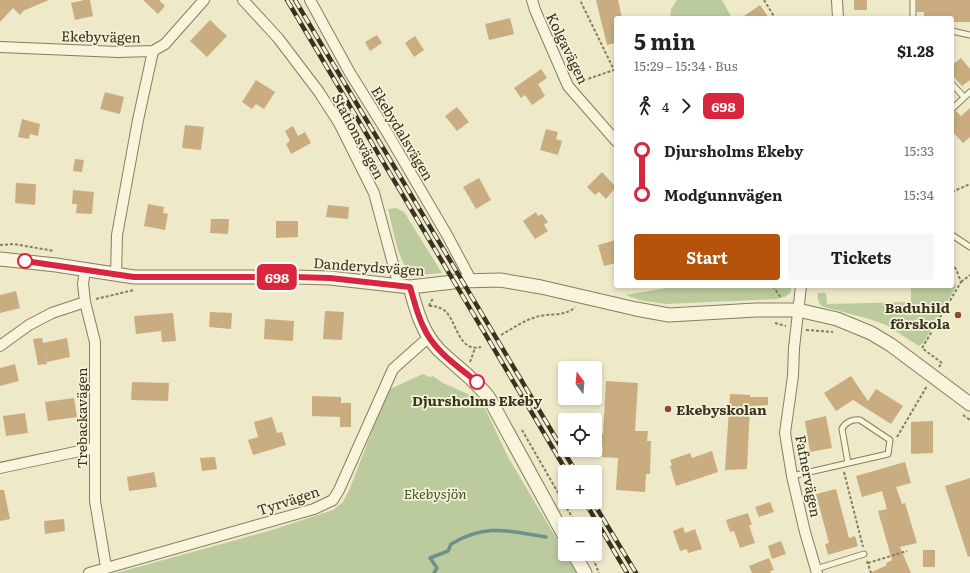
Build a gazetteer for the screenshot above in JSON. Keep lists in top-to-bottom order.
{
  "streets": {
    "street": [
      "Ekebyvägen",
      "Kolgavägen",
      "Ekebydalsvägen",
      "Stationsvägen",
      "Danderydsvägen",
      "Trebackavägen",
      "Fafnervägen",
      "Tyrvägen"
    ]
  },
  "crossings": [
    ["Ekebydalsvägen", "Danderydsvägen"],
    ["Stationsvägen", "Danderydsvägen"],
    ["Danderydsvägen", "Trebackavägen"],
    ["Danderydsvägen", "Fafnervägen"],
    ["Trebackavägen", "Tyrvägen"]
  ],
  "parks": ["Ekebysjön"],
  "places": ["Baduhild förskola", "Djursholms Ekeby", "Ekebyskolan"],
  "lines": ["bus line 698"],
  "north": "top",
  "page": {
    "on_map": "698",
    "heading": ["5 min", "15:29 – 15:34 · Bus", "$1.28"],
    "legs": ["4", "698"],
    "list": [
      {
        "name": "Djursholms Ekeby",
        "value": "15:33"
      },
      {
        "name": "Modgunnvägen",
        "value": "15:34"
      }
    ],
    "buttons": ["Start", "Tickets"],
    "map_buttons": ["+", "−"]
  }
}
